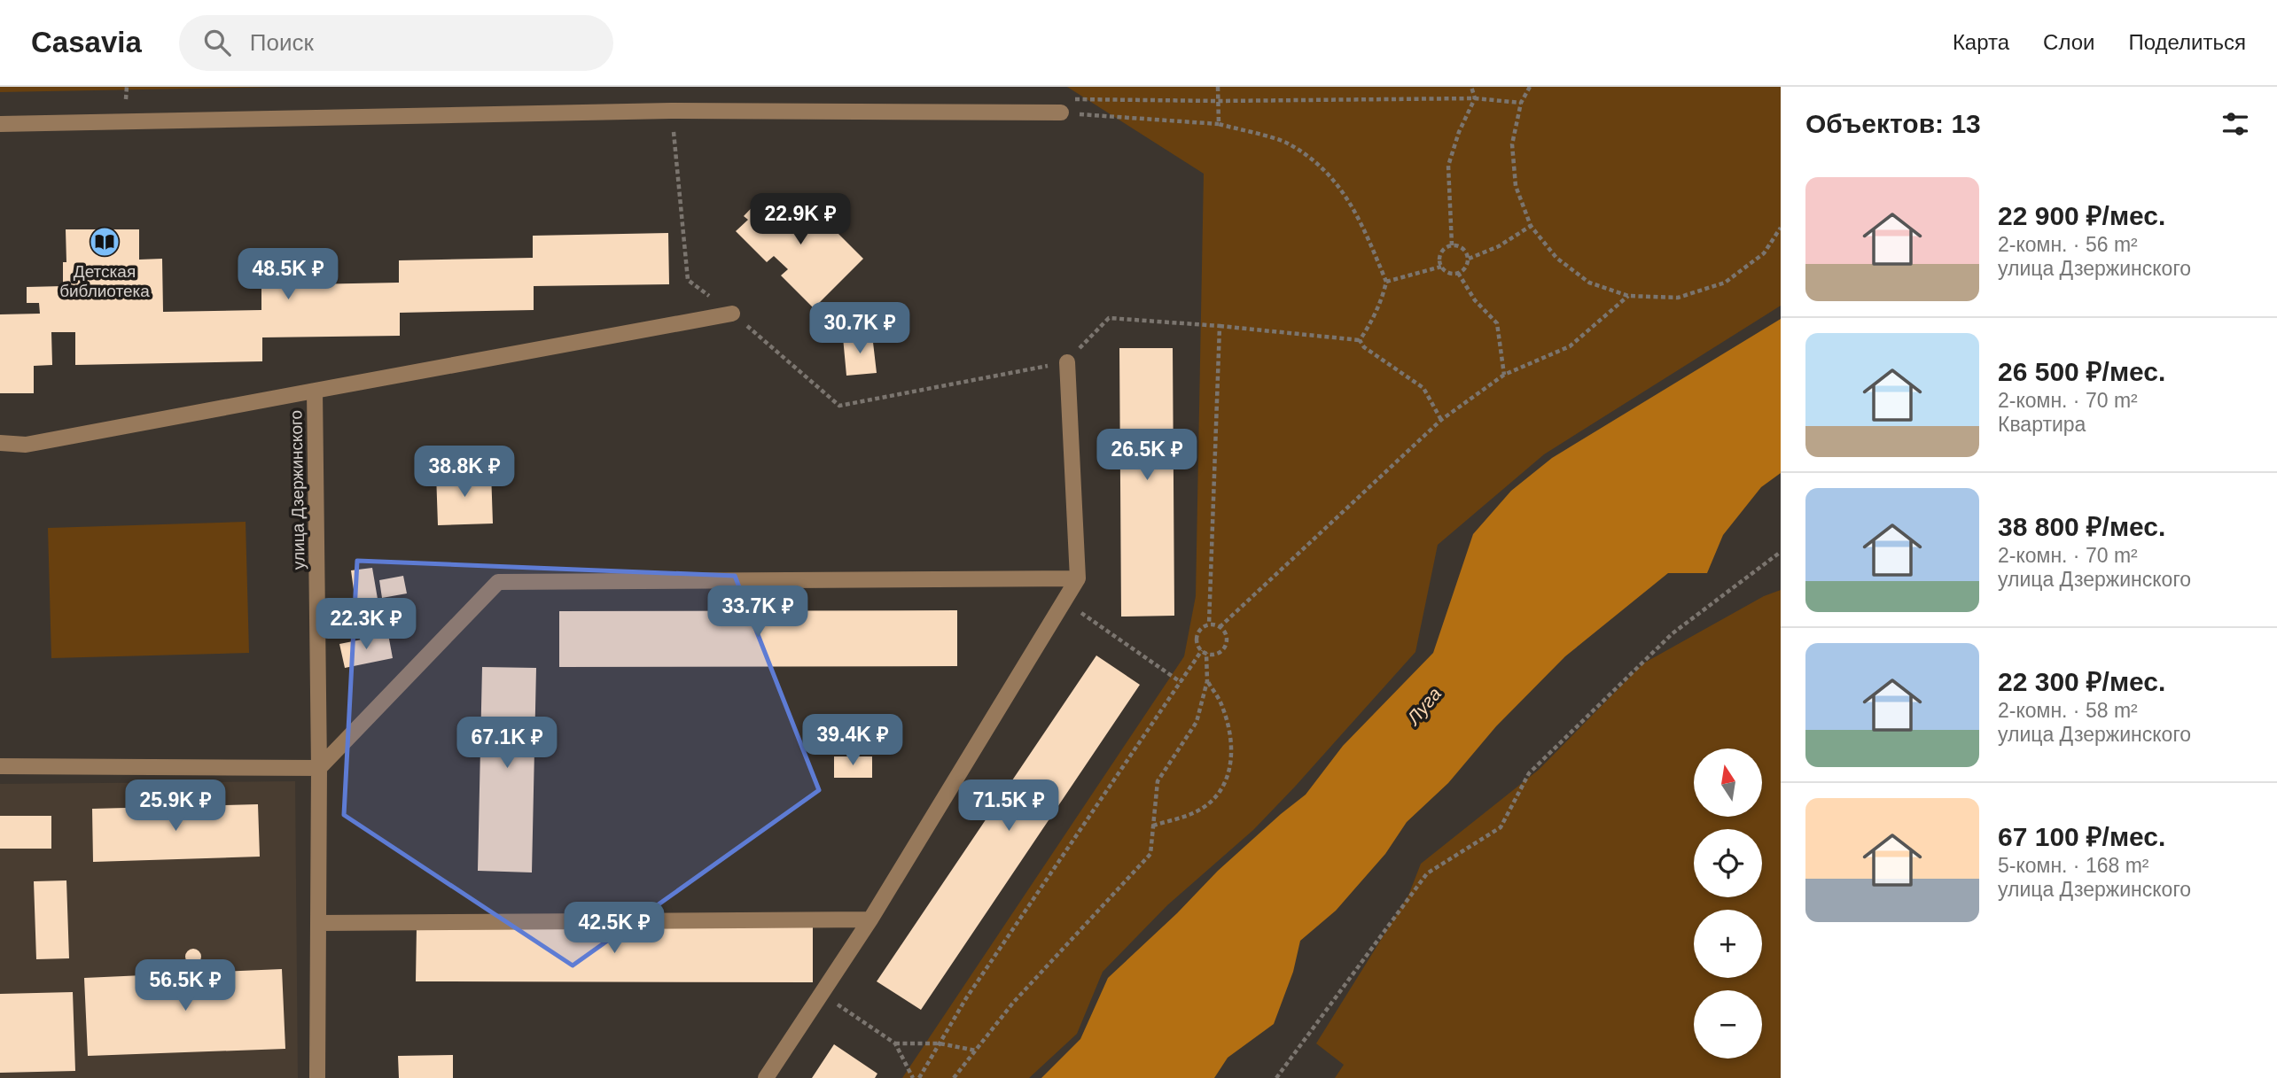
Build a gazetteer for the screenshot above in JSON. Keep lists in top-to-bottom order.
{
  "streets": {
    "street": ["улица Дзержинского"]
  },
  "water": ["Луга"],
  "places": {
    "library": ["Детская библиотека"]
  },
  "north": "top",
  "page": {
    "header": "Casavia",
    "search": "Поиск",
    "nav": ["Карта", "Слои", "Поделиться"],
    "heading": "Объектов: 13",
    "list": [
      {
        "name": "22 900 ₽/мес.",
        "note": "2-комн. · 56 m² · улица Дзержинского"
      },
      {
        "name": "26 500 ₽/мес.",
        "note": "2-комн. · 70 m² · Квартира"
      },
      {
        "name": "38 800 ₽/мес.",
        "note": "2-комн. · 70 m² · улица Дзержинского"
      },
      {
        "name": "22 300 ₽/мес.",
        "note": "2-комн. · 58 m² · улица Дзержинского"
      },
      {
        "name": "67 100 ₽/мес.",
        "note": "5-комн. · 168 m² · улица Дзержинского"
      }
    ],
    "price": [
      "22.9K ₽",
      "48.5K ₽",
      "30.7K ₽",
      "26.5K ₽",
      "38.8K ₽",
      "33.7K ₽",
      "22.3K ₽",
      "39.4K ₽",
      "67.1K ₽",
      "25.9K ₽",
      "71.5K ₽",
      "42.5K ₽",
      "56.5K ₽"
    ],
    "map_buttons": ["+", "−"]
  }
}
